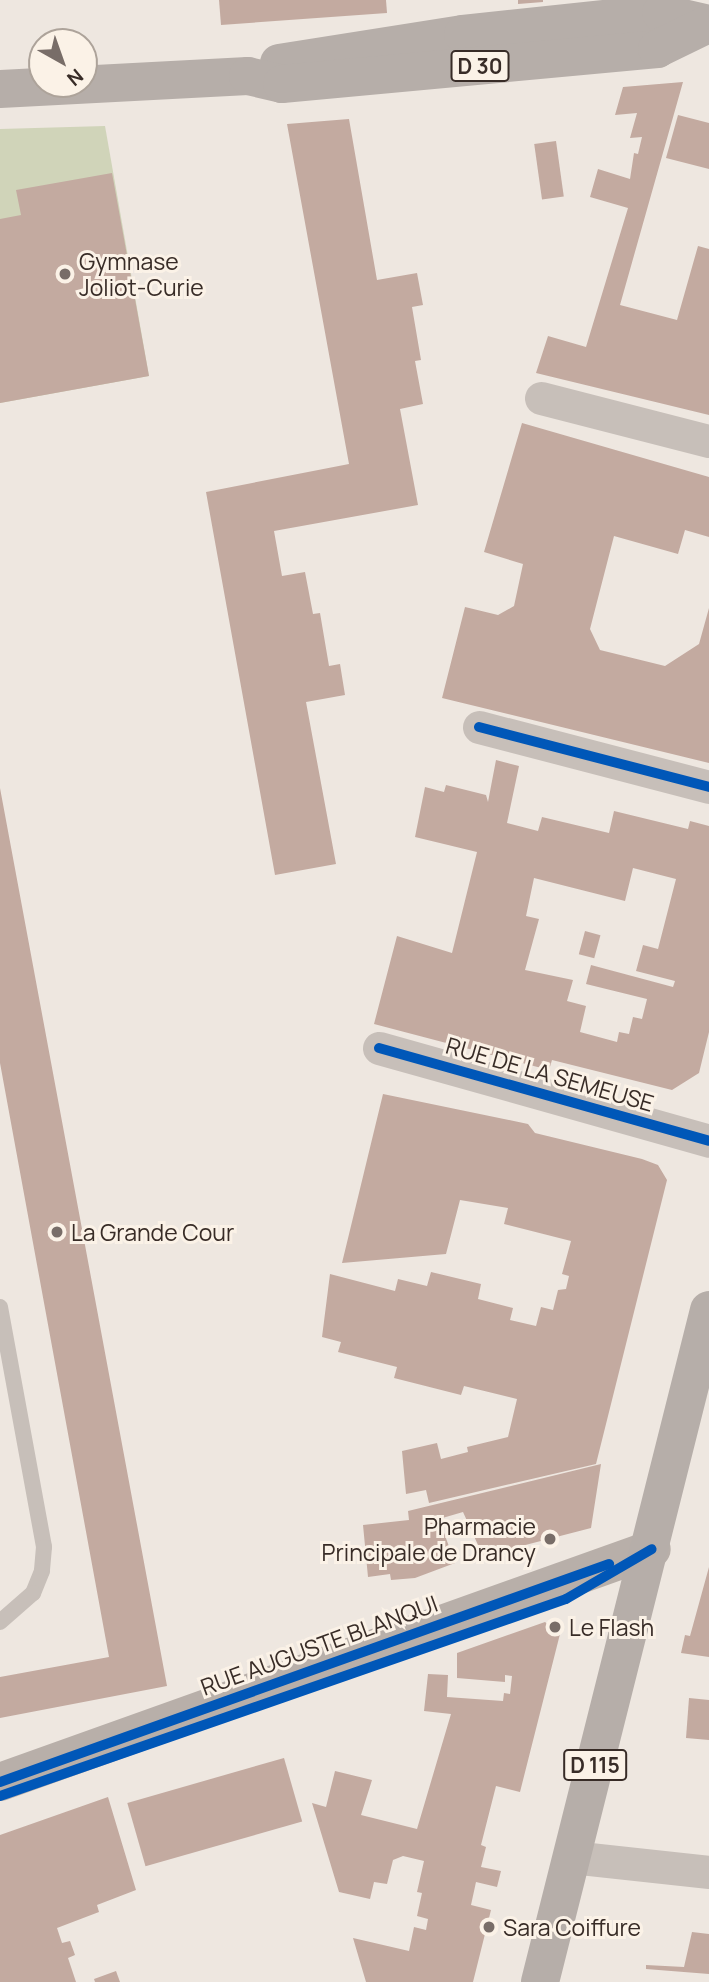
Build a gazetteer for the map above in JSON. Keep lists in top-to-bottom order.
{
  "streets": {
    "main road": ["D 115"],
    "street": ["RUE DE LA SEMEUSE", "RUE AUGUSTE BLANQUI"]
  },
  "crossings": [
    ["RUE AUGUSTE BLANQUI", "D 115"]
  ],
  "places": [
    "Gymnase Joliot-Curie",
    "La Grande Cour",
    "Pharmacie Principale de Drancy",
    "Le Flash",
    "Sara Coiffure"
  ],
  "north": "bottom right"
}
